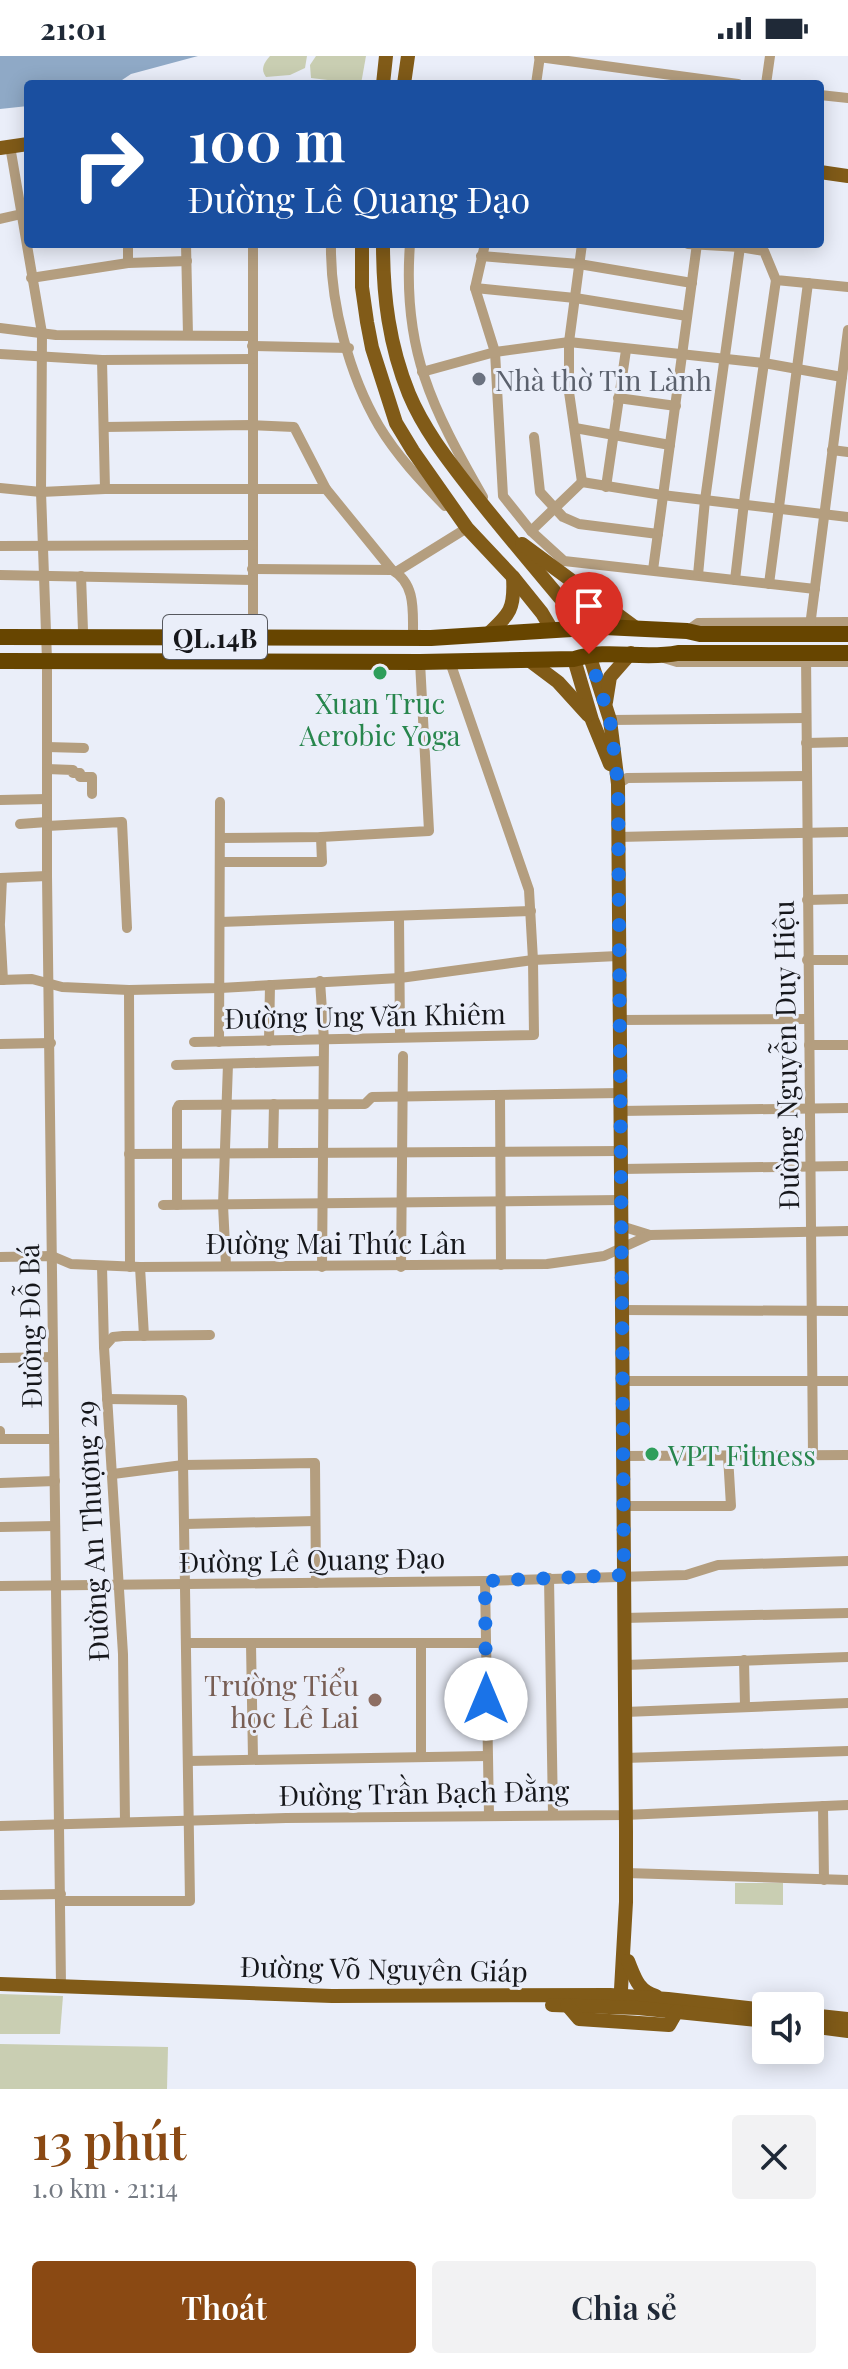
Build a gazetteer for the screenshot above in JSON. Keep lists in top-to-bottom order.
{
  "streets": {
    "highway": ["QL.14B"],
    "main road": ["Đường Võ Nguyên Giáp"],
    "street": [
      "Đường Ung Văn Khiêm",
      "Đường Nguyễn Duy Hiệu",
      "Đường Mai Thúc Lân",
      "Đường Đỗ Bá",
      "Đường An Thượng 29",
      "Đường Lê Quang Đạo",
      "Đường Trần Bạch Đằng"
    ]
  },
  "crossings": [
    ["QL.14B", "Đường Ung Văn Khiêm"],
    ["QL.14B", "Đường Nguyễn Duy Hiệu"],
    ["QL.14B", "Đường Đỗ Bá"],
    ["Đường Mai Thúc Lân", "Đường Đỗ Bá"],
    ["Đường Mai Thúc Lân", "Đường An Thượng 29"],
    ["Đường Đỗ Bá", "Đường Lê Quang Đạo"],
    ["Đường Đỗ Bá", "Đường Trần Bạch Đằng"],
    ["Đường Đỗ Bá", "Đường Võ Nguyên Giáp"],
    ["Đường An Thượng 29", "Đường Lê Quang Đạo"],
    ["Đường An Thượng 29", "Đường Trần Bạch Đằng"]
  ],
  "places": [
    "Nhà thờ Tin Lành",
    "Xuan Truc Aerobic Yoga",
    "VPT Fitness",
    "Trường Tiểu học Lê Lai"
  ],
  "page": {
    "status": "21:01",
    "turn": ["100 m", "Đường Lê Quang Đạo"],
    "heading": ["13 phút", "1.0 km · 21:14"],
    "buttons": ["Thoát", "Chia sẻ"]
  }
}
